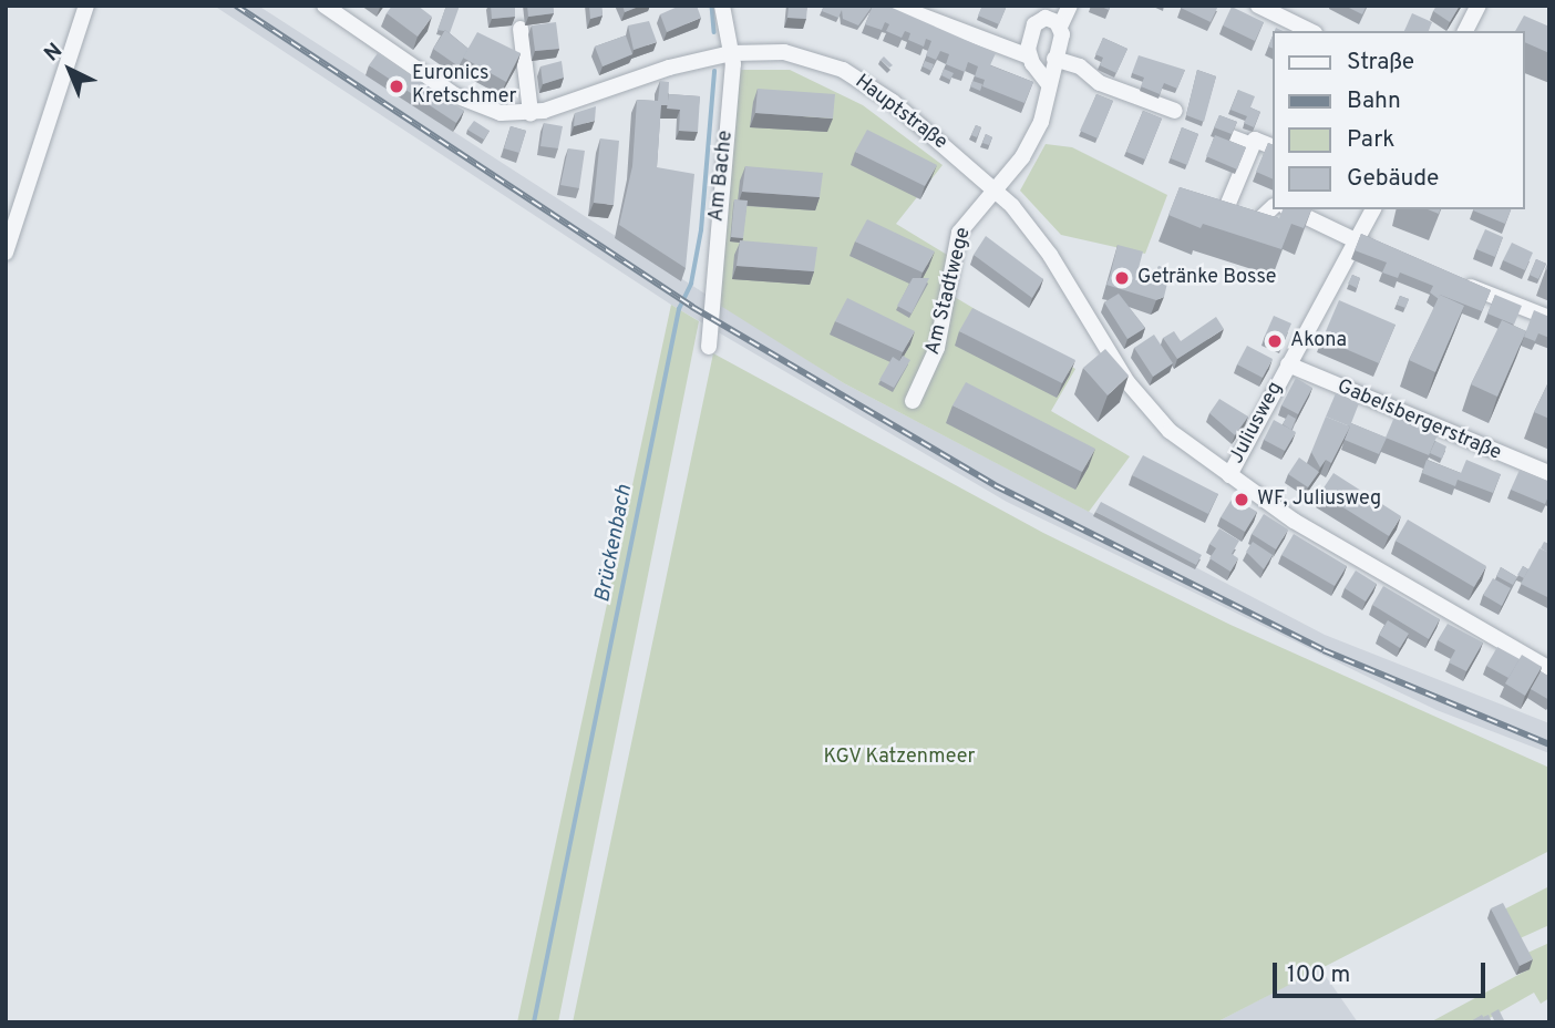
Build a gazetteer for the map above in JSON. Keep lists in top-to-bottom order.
{
  "streets": {
    "street": [
      "Hauptstraße",
      "Am Bache",
      "Am Stadtwege",
      "Gabelsbergerstraße",
      "Juliusweg"
    ]
  },
  "crossings": [
    ["Hauptstraße", "Am Bache"],
    ["Hauptstraße", "Am Stadtwege"],
    ["Hauptstraße", "Juliusweg"],
    ["Gabelsbergerstraße", "Juliusweg"]
  ],
  "water": ["Brückenbach"],
  "parks": ["KGV Katzenmeer"],
  "places": [
    "Euronics Kretschmer",
    "Getränke Bosse",
    "Akona",
    "WF, Juliusweg"
  ],
  "legend": [
    "Straße",
    "Bahn",
    "Park",
    "Gebäude"
  ],
  "scale_bar": "100 m",
  "north": "top left"
}
